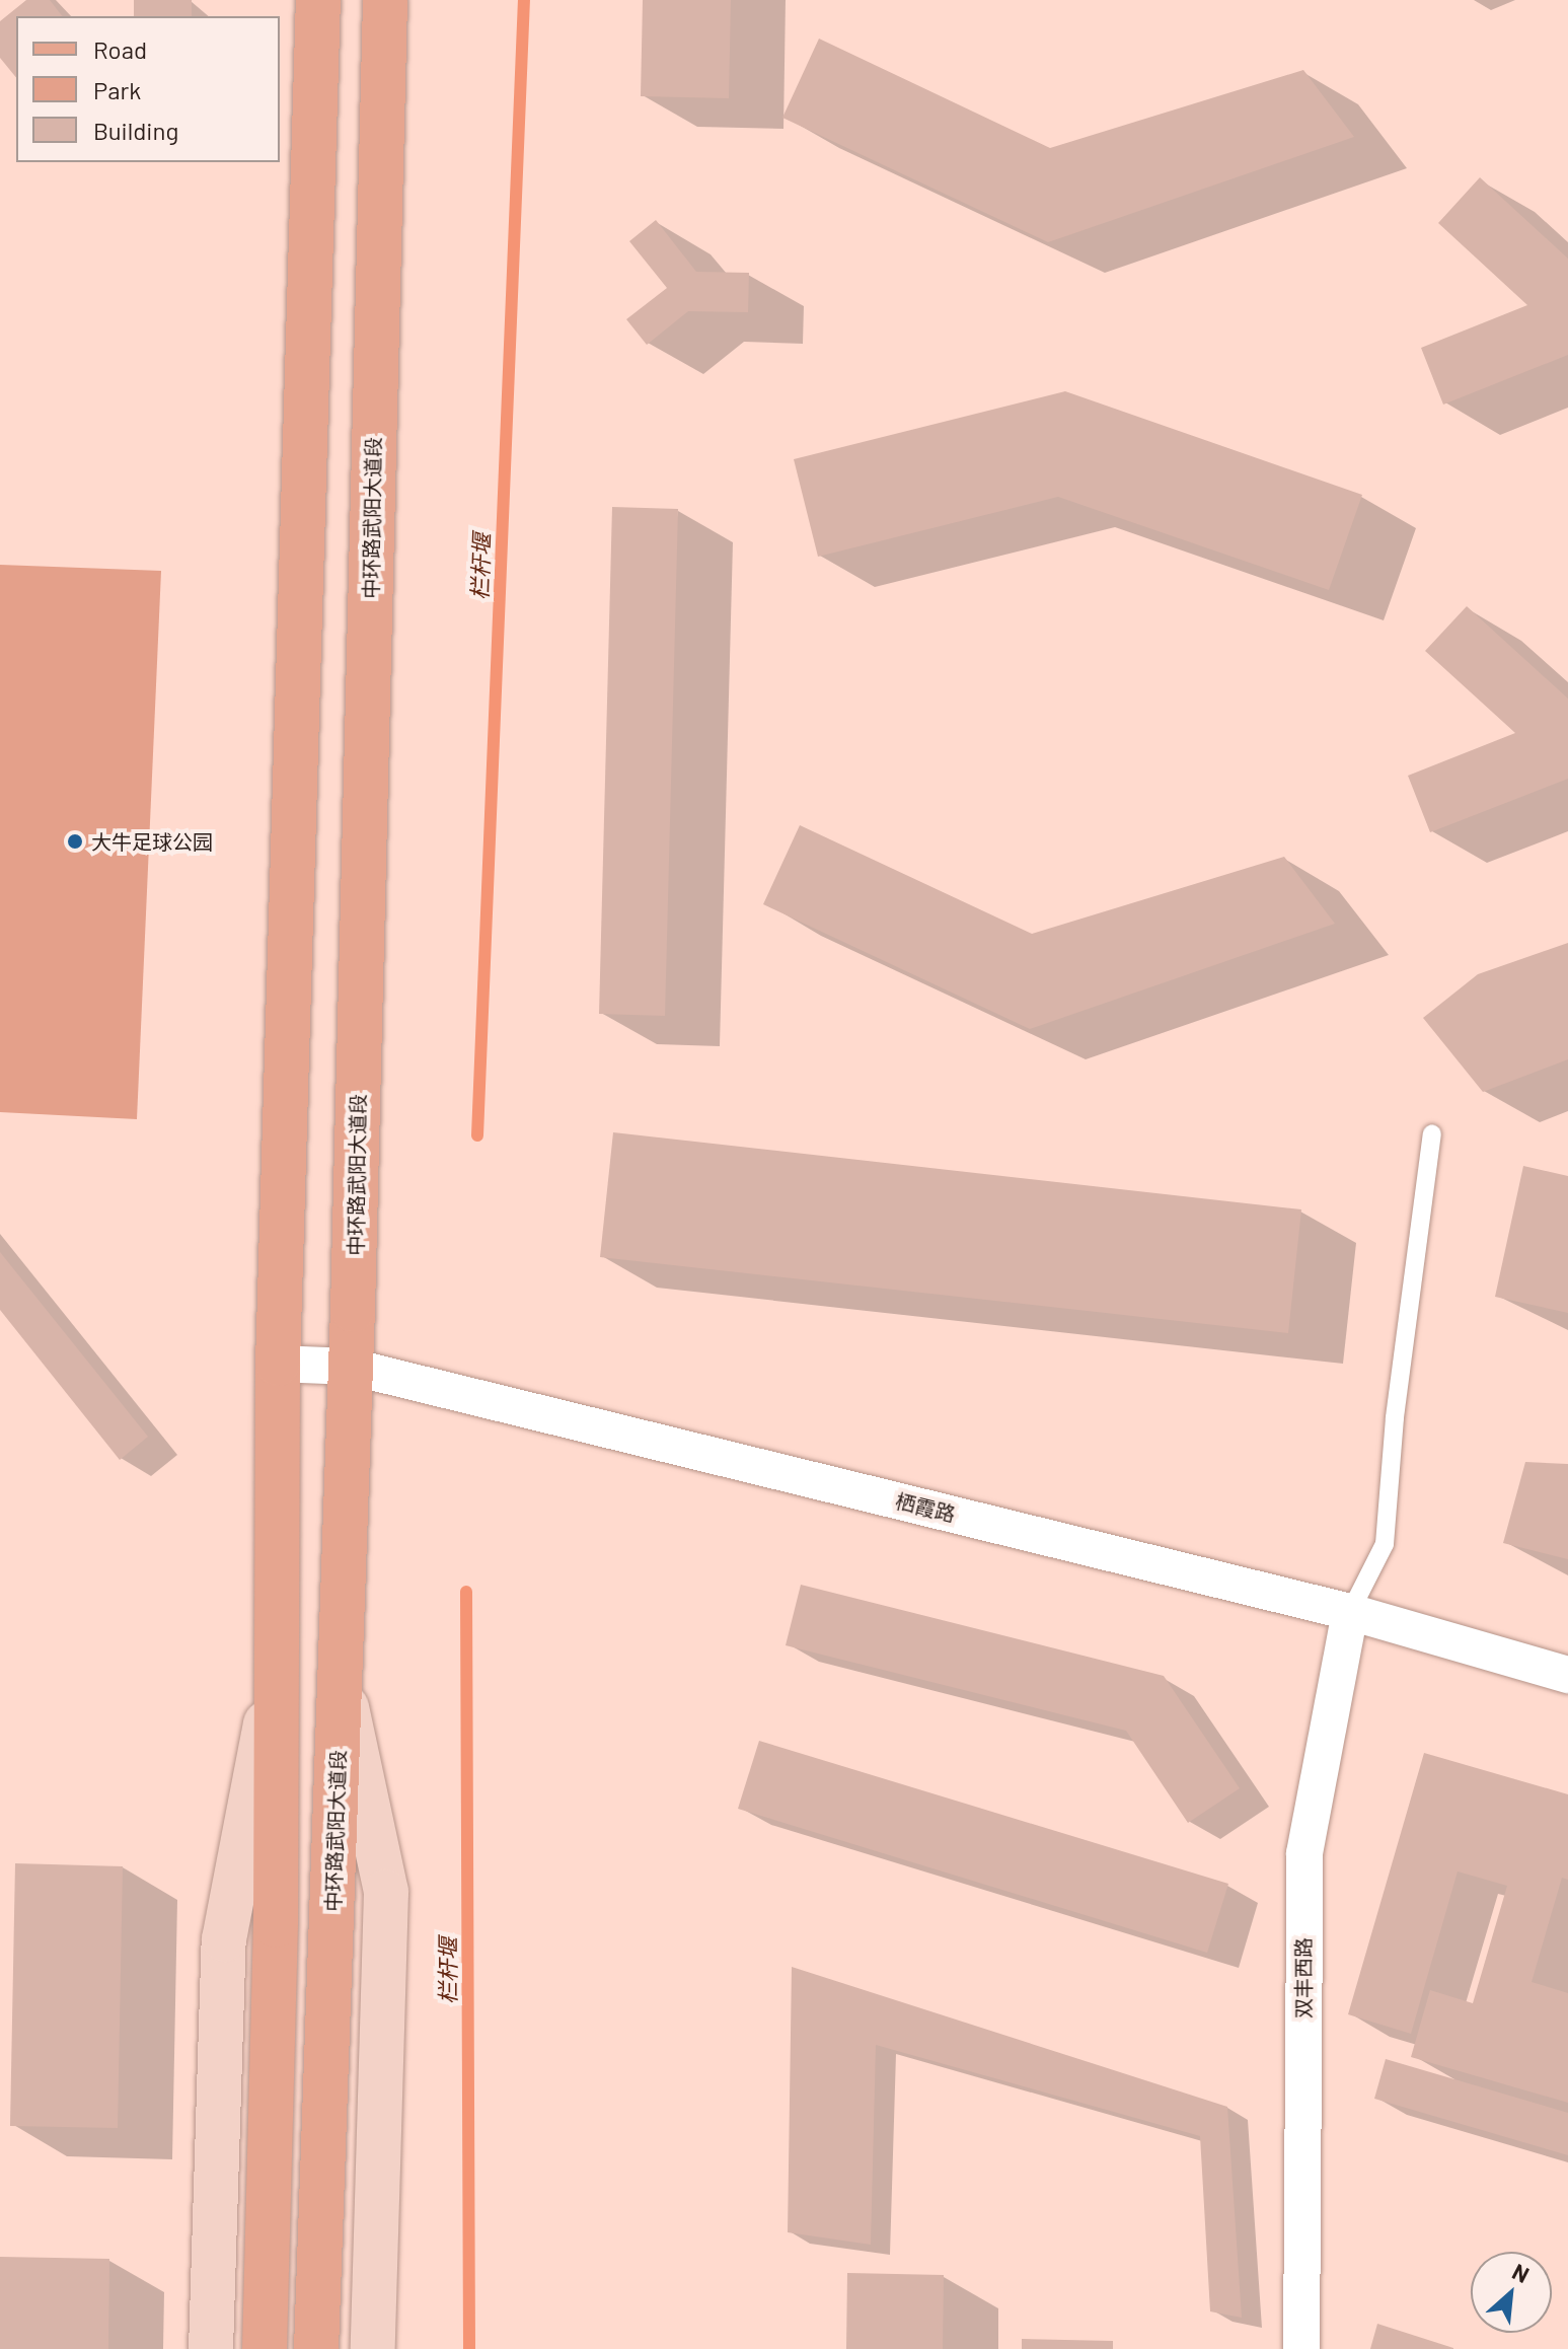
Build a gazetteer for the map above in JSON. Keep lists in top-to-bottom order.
{
  "streets": {
    "main road": ["中环路武阳大道段"],
    "street": ["栖霞路", "双丰西路"]
  },
  "crossings": [
    ["中环路武阳大道段", "栖霞路"],
    ["栖霞路", "双丰西路"]
  ],
  "water": ["栏杆堰"],
  "places": ["大牛足球公园"],
  "legend": ["Road", "Park", "Building"],
  "north": "top right"
}
